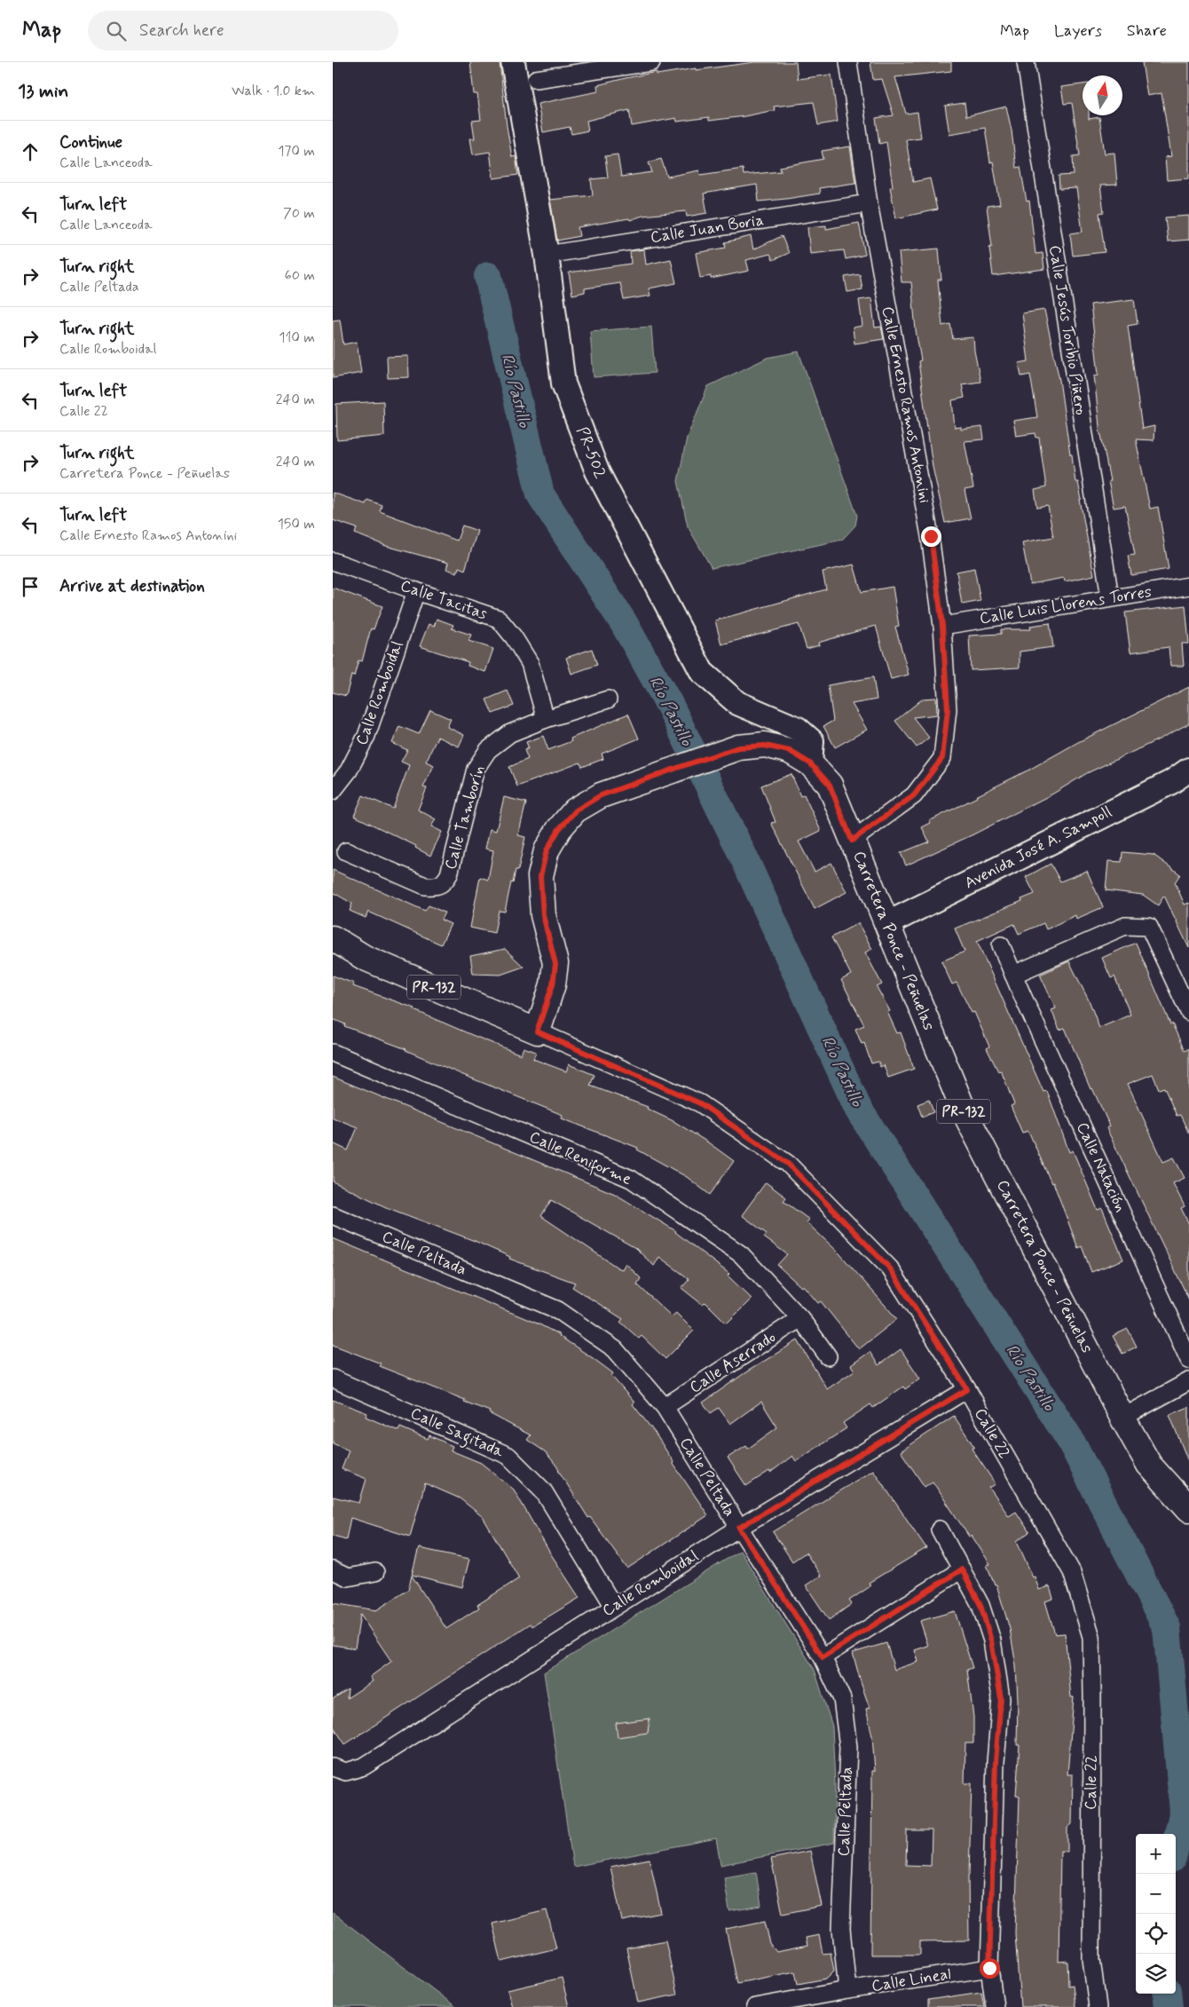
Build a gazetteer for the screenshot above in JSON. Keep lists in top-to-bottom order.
{
  "streets": {
    "main road": ["Carretera Ponce - Peñuelas", "PR-132"],
    "street": [
      "Calle Juan Boria",
      "Calle Jesús Toribio Piñero",
      "Calle Ernesto Ramos Antonini",
      "PR-502",
      "Calle Tacitas",
      "Calle Luis Llorens Torres",
      "Calle Romboidal",
      "Calle Tamborín",
      "Avenida José A. Sampoll",
      "Calle Reniforme",
      "Calle Natación",
      "Calle Peltada",
      "Calle Aserrado",
      "Calle Sagitada",
      "Calle 22",
      "Calle Lineal"
    ]
  },
  "crossings": [
    ["Calle Juan Boria", "Calle Ernesto Ramos Antonini"],
    ["Calle Juan Boria", "PR-502"],
    ["Calle Jesús Toribio Piñero", "Calle Luis Llorens Torres"],
    ["Calle Ernesto Ramos Antonini", "Calle Luis Llorens Torres"],
    ["Calle Ernesto Ramos Antonini", "Carretera Ponce - Peñuelas"],
    ["PR-502", "Carretera Ponce - Peñuelas"],
    ["Calle Tacitas", "Calle Romboidal"],
    ["Calle Tacitas", "Calle Tamborín"],
    ["Calle Romboidal", "Calle Peltada"],
    ["Calle Romboidal", "Calle Sagitada"],
    ["Calle Romboidal", "Calle 22"],
    ["Avenida José A. Sampoll", "Carretera Ponce - Peñuelas"],
    ["Carretera Ponce - Peñuelas", "PR-132"],
    ["Carretera Ponce - Peñuelas", "Calle 22"],
    ["PR-132", "Calle 22"],
    ["Calle Reniforme", "Calle Aserrado"],
    ["Calle Peltada", "Calle Aserrado"],
    ["Calle Peltada", "Calle Lineal"]
  ],
  "water": ["Río Pastillo"],
  "north": "top",
  "page": {
    "header": "Map",
    "search": "Search here",
    "nav": ["Map", "Layers", "Share"],
    "heading": ["13 min", "Walk · 1.0 km"],
    "list": [
      ["Continue", "Calle Lanceoda", "170 m"],
      ["Turn left", "Calle Lanceoda", "70 m"],
      ["Turn right", "Calle Peltada", "60 m"],
      ["Turn right", "Calle Romboidal", "110 m"],
      ["Turn left", "Calle 22", "240 m"],
      ["Turn right", "Carretera Ponce - Peñuelas", "240 m"],
      ["Turn left", "Calle Ernesto Ramos Antonini", "150 m"],
      "Arrive at destination"
    ],
    "map_buttons": ["+", "−"]
  }
}
